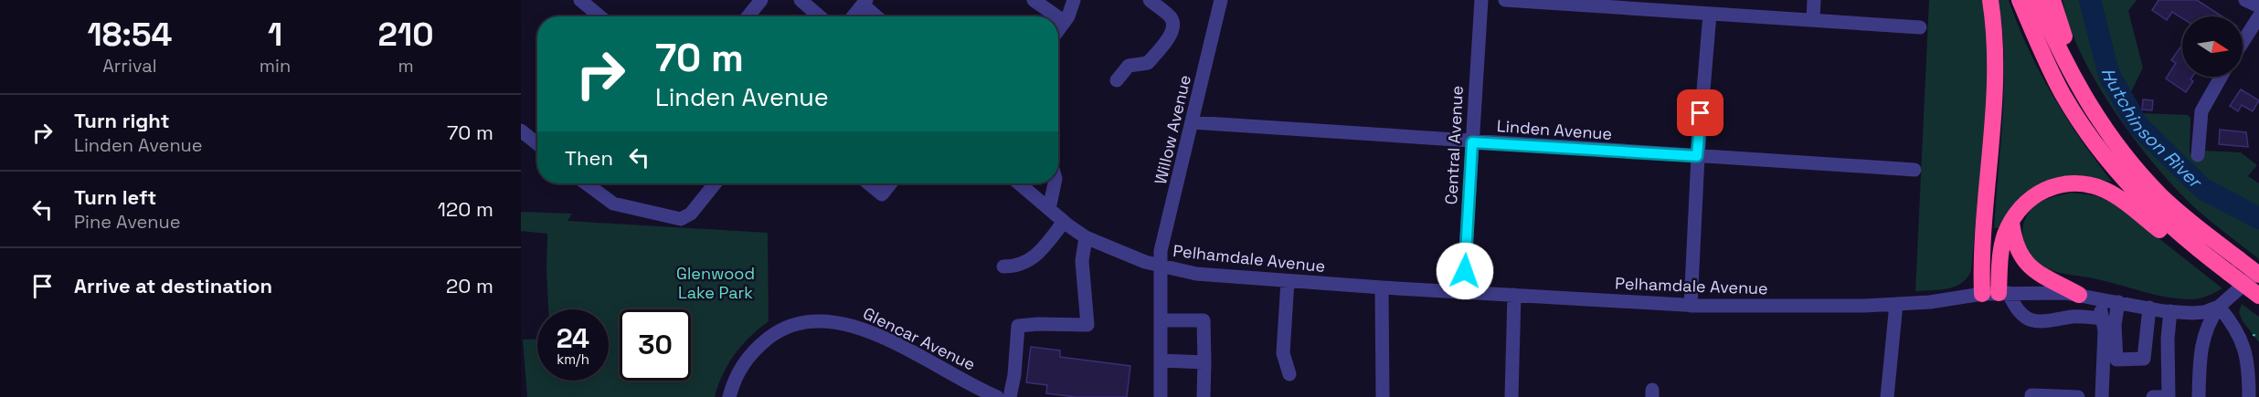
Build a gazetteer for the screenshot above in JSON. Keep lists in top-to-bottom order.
{
  "streets": {
    "street": [
      "Willow Avenue",
      "Linden Avenue",
      "Central Avenue",
      "Pelhamdale Avenue",
      "Glencar Avenue"
    ]
  },
  "crossings": [
    ["Willow Avenue", "Linden Avenue"],
    ["Willow Avenue", "Pelhamdale Avenue"],
    ["Linden Avenue", "Central Avenue"],
    ["Central Avenue", "Pelhamdale Avenue"]
  ],
  "water": ["Hutchinson River"],
  "parks": ["Glenwood Lake Park"],
  "north": "right",
  "page": {
    "eta": [
      "18:54",
      "Arrival",
      "1",
      "min",
      "210",
      "m"
    ],
    "turn": ["70 m", "Linden Avenue"],
    "list": [
      {
        "name": "Turn right",
        "note": "Linden Avenue",
        "value": "70 m"
      },
      {
        "name": "Turn left",
        "note": "Pine Avenue",
        "value": "120 m"
      },
      {
        "name": "Arrive at destination",
        "value": "20 m"
      }
    ],
    "then": "Then",
    "speed": "24 km/h",
    "limit": "30"
  }
}
